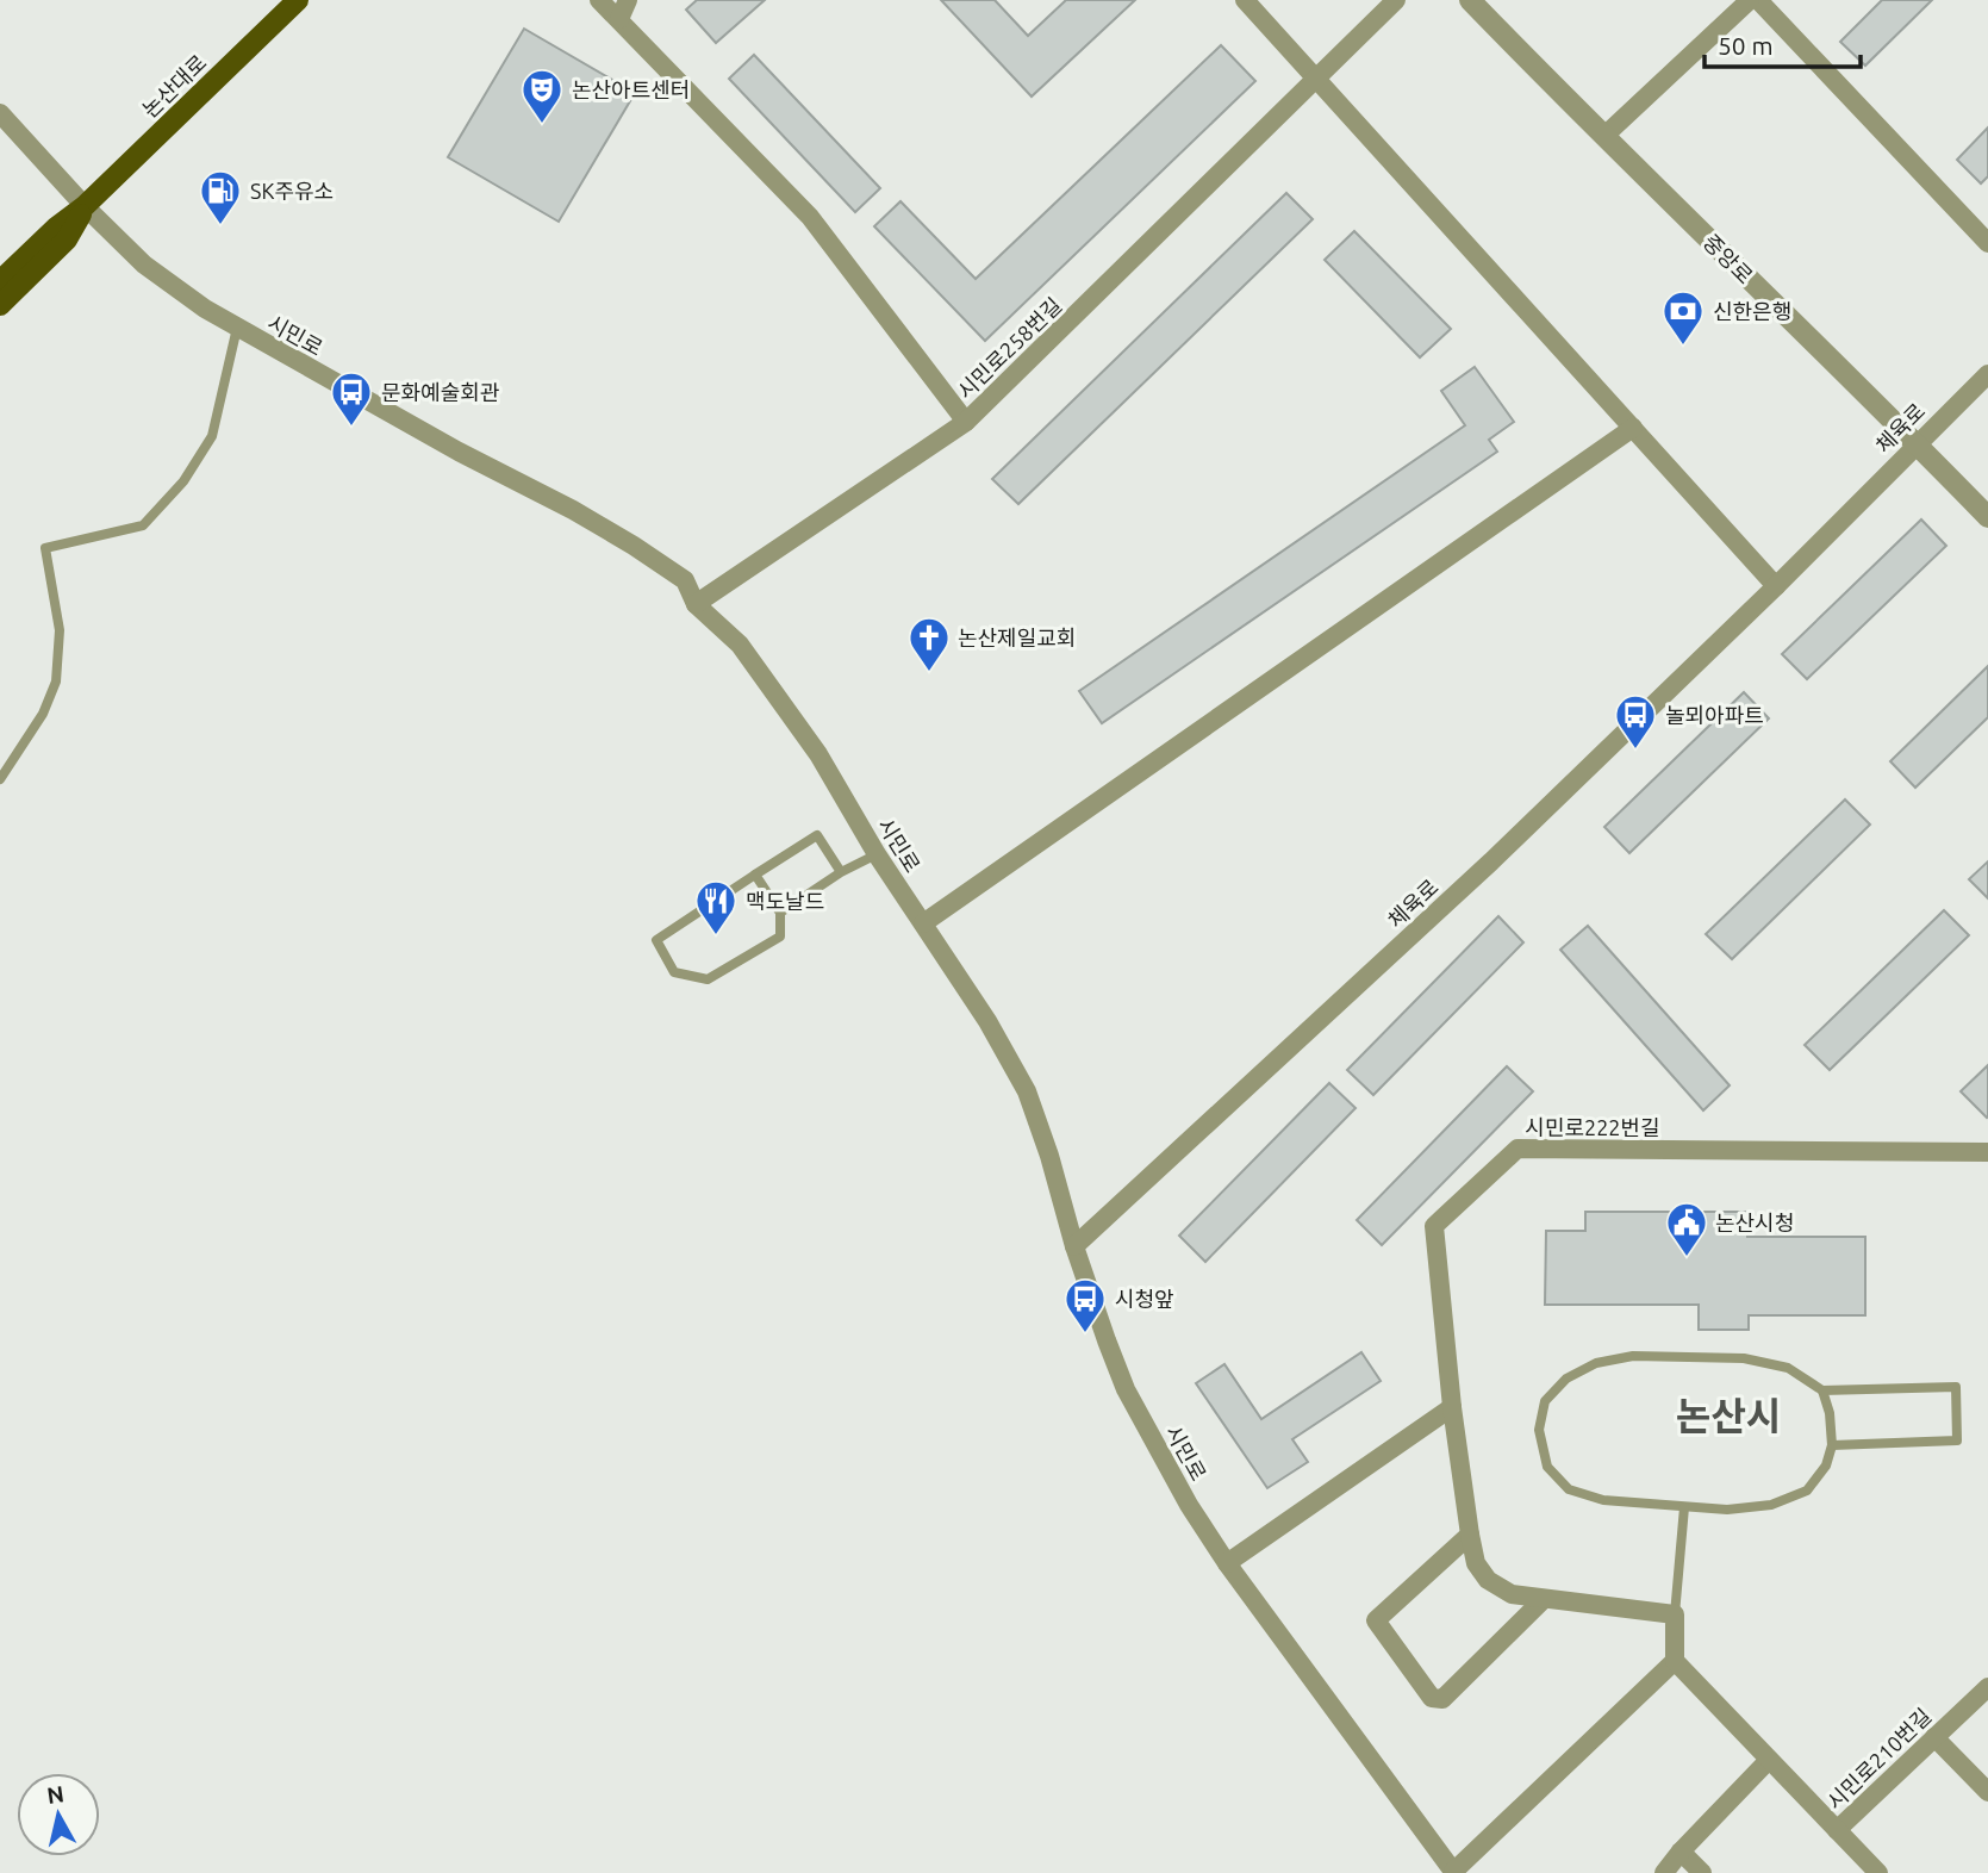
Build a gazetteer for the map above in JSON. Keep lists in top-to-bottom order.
{
  "streets": {
    "main road": ["논산대로"],
    "street": [
      "중앙로",
      "시민로",
      "시민로258번길",
      "체육로",
      "시민로222번길",
      "시민로210번길"
    ]
  },
  "crossings": [
    ["논산대로", "시민로"],
    ["중앙로", "체육로"],
    ["시민로", "시민로258번길"],
    ["시민로", "체육로"]
  ],
  "districts": ["논산시"],
  "places": {
    "theatre": ["논산아트센터"],
    "fuel station": ["SK주유소"],
    "bank": ["신한은행"],
    "bus stop": ["문화예술회관", "놀뫼아파트", "시청앞"],
    "church": ["논산제일교회"],
    "restaurant": ["맥도날드"],
    "public building": ["논산시청"]
  },
  "scale_bar": "50 m",
  "north": "top"
}
